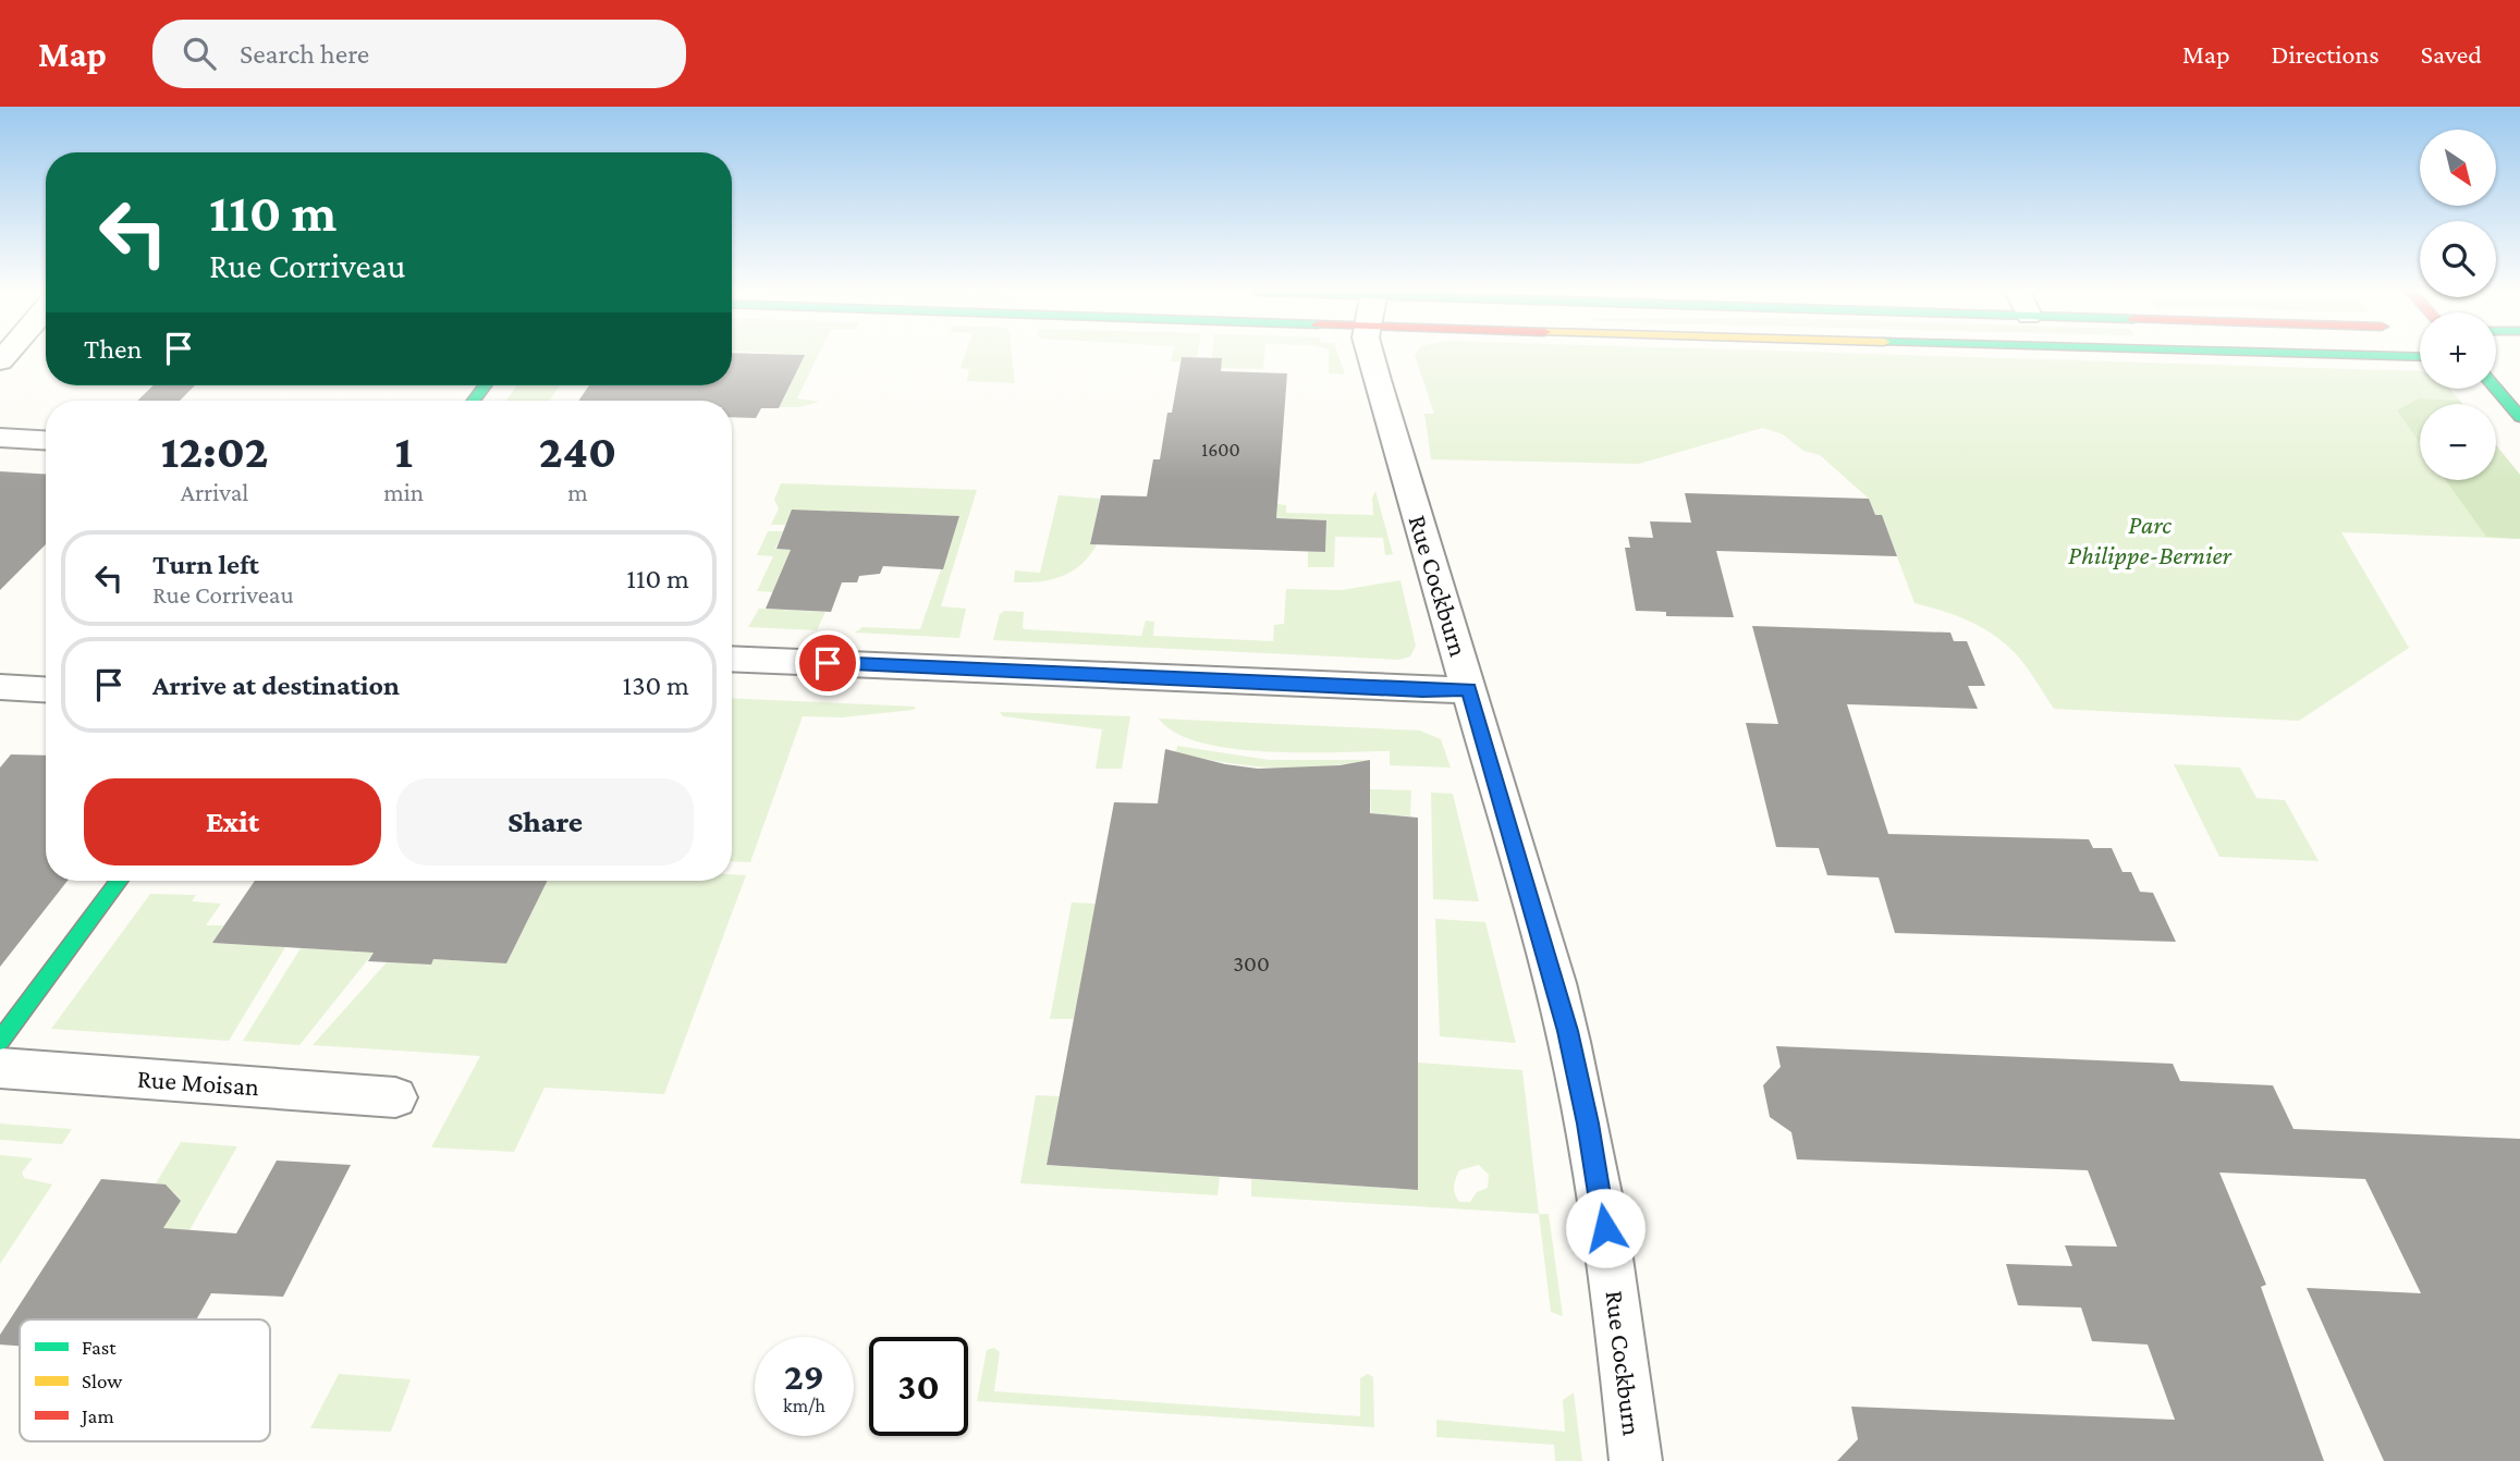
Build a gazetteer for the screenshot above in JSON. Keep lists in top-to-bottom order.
{
  "streets": {
    "street": ["Rue Cockburn", "Rue Moisan"]
  },
  "parks": ["Parc Philippe-Bernier"],
  "house_numbers": ["1600", "300"],
  "legend": ["Fast", "Slow", "Jam"],
  "north": "bottom right",
  "page": {
    "header": "Map",
    "search": "Search here",
    "nav": ["Map", "Directions", "Saved"],
    "map_buttons": ["+", "−"],
    "turn": ["110 m", "Rue Corriveau"],
    "then": "Then",
    "eta": [
      "12:02",
      "Arrival",
      "1",
      "min",
      "240",
      "m"
    ],
    "list": [
      {
        "name": "Turn left",
        "note": "Rue Corriveau",
        "value": "110 m"
      },
      {
        "name": "Arrive at destination",
        "value": "130 m"
      }
    ],
    "buttons": ["Exit", "Share"],
    "speed": "29 km/h",
    "limit": "30"
  }
}
